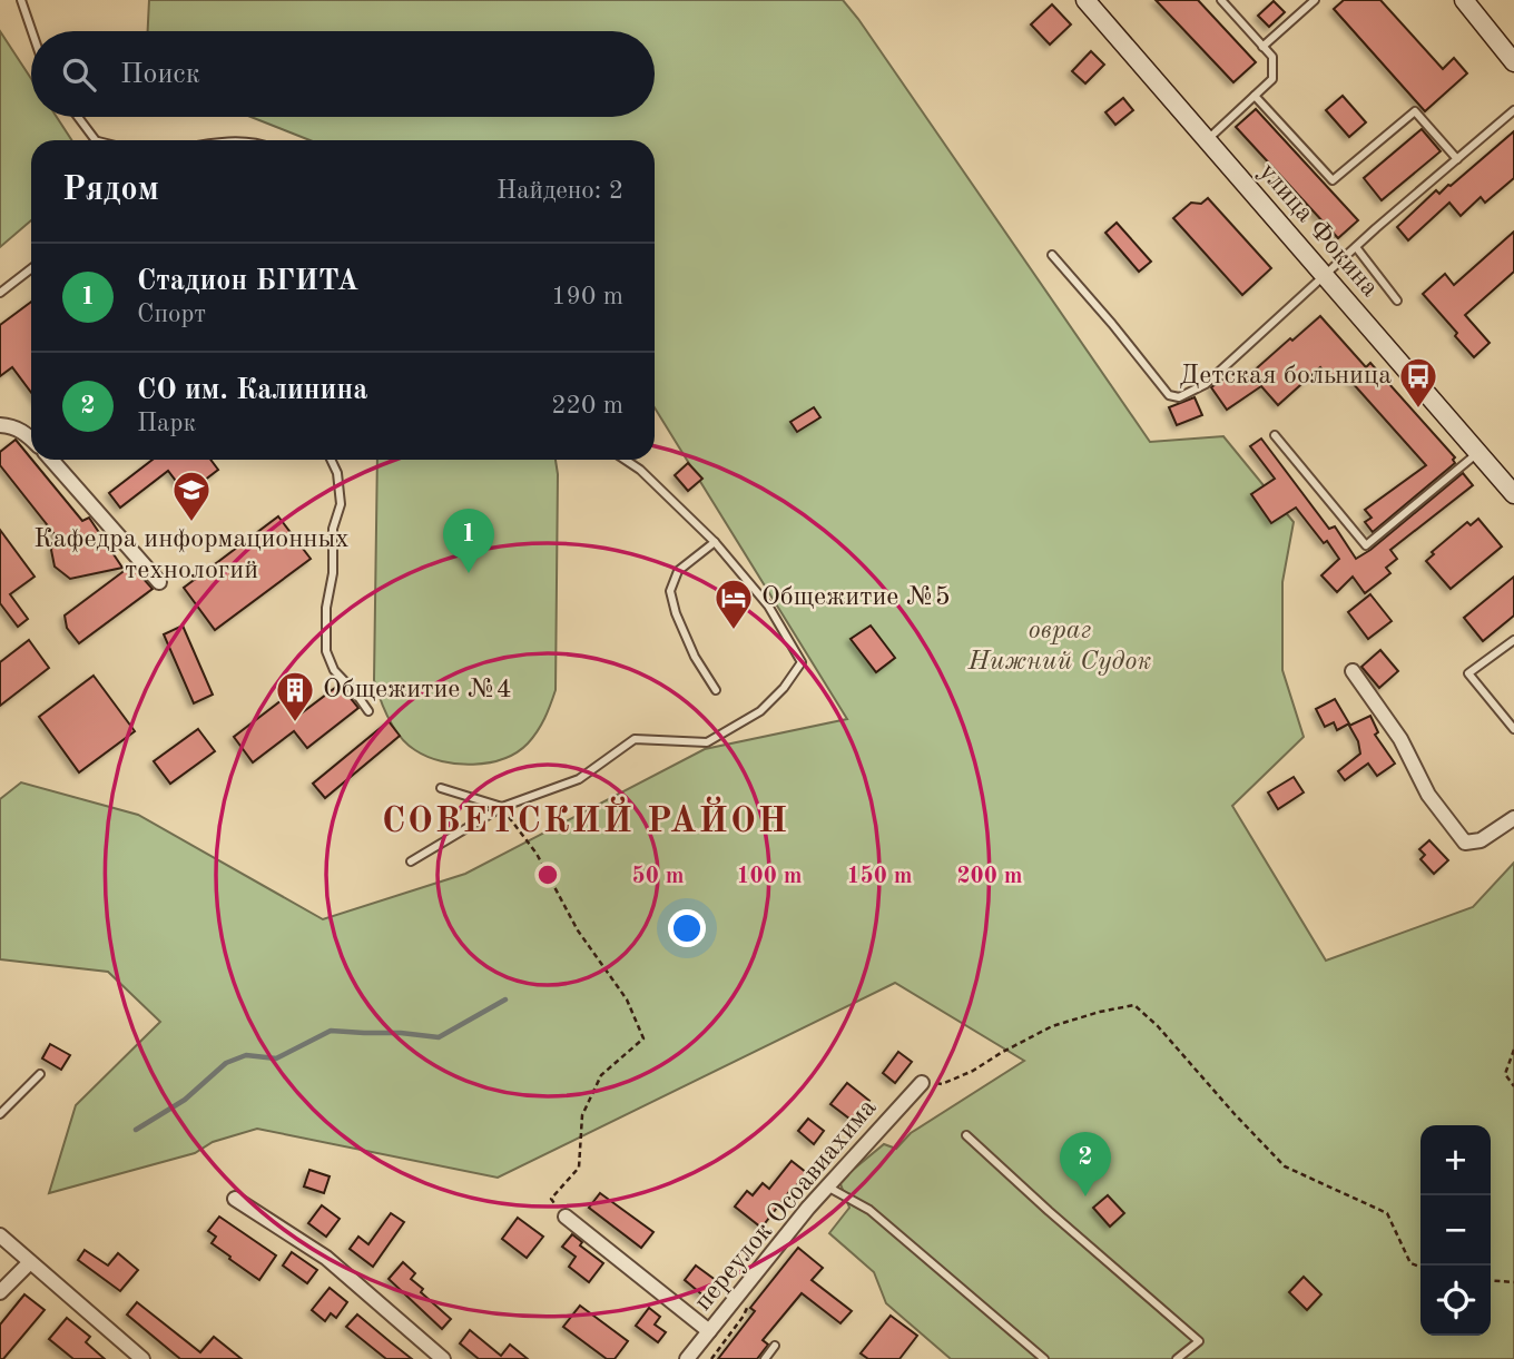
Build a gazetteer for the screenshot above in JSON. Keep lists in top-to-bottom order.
{
  "streets": {
    "main road": ["улица Фокина"],
    "street": ["переулок Осоавиахима"]
  },
  "districts": ["СОВЕТСКИЙ РАЙОН"],
  "parks": ["овраг Нижний Судок"],
  "places": {
    "bus stop": ["Детская больница"],
    "school or university": ["Кафедра информационных технологий"],
    "hotel": ["Общежитие №5"],
    "building": ["Общежитие №4"]
  },
  "page": {
    "search": "Поиск",
    "heading": ["Рядом", "Найдено: 2"],
    "list": [
      {
        "mark": "1",
        "name": "Стадион БГИТА",
        "note": "Спорт",
        "value": "190 m"
      },
      {
        "mark": "2",
        "name": "СО им. Калинина",
        "note": "Парк",
        "value": "220 m"
      }
    ],
    "pins": ["1", "2"],
    "map_buttons": ["+", "−"]
  },
  "rings": [
    "50 m",
    "100 m",
    "150 m",
    "200 m"
  ]
}
